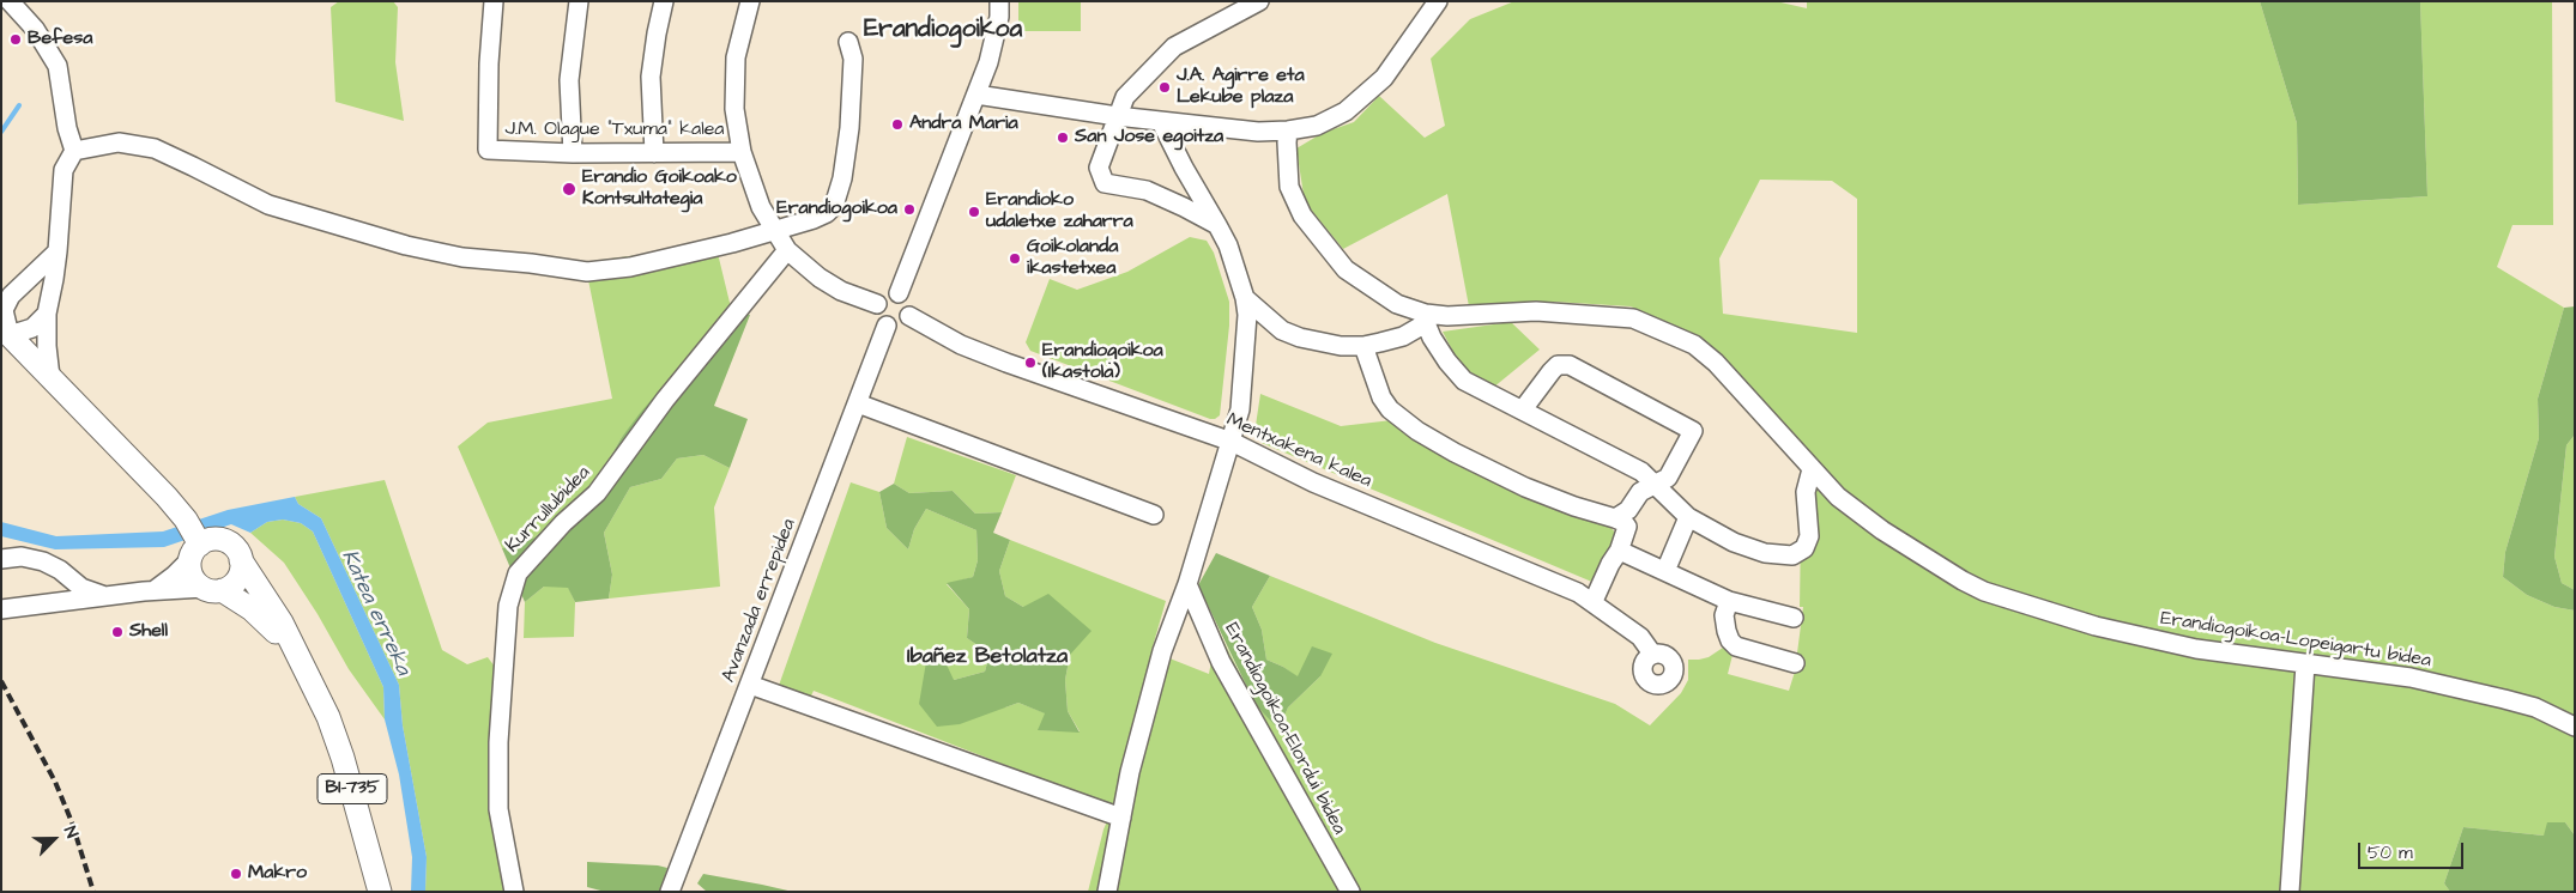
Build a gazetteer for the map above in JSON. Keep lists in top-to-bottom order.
{
  "streets": {
    "main road": ["BI-735"],
    "street": [
      "J.M. Olague \"Txuma\" kalea",
      "Mentxakena kalea",
      "Kurrullubidea",
      "Avanzada errepidea",
      "Erandiogoikoa-Lopeigartu bidea",
      "Erandiogoikoa-Elordui bidea"
    ]
  },
  "crossings": [
    ["Mentxakena kalea", "Avanzada errepidea"]
  ],
  "districts": ["Erandiogoikoa", "Ibañez Betolatza"],
  "water": ["Katea erreka"],
  "places": [
    "Befesa",
    "J.A. Agirre eta Lekube plaza",
    "Andra Maria",
    "San Jose egoitza",
    "Erandio Goikoako Kontsultategia",
    "Erandiogoikoa",
    "Erandioko udaletxe zaharra",
    "Goikolanda ikastetxea",
    "Erandiogoikoa (Ikastola)",
    "Shell",
    "Makro"
  ],
  "scale_bar": "50 m",
  "north": "top right"
}
